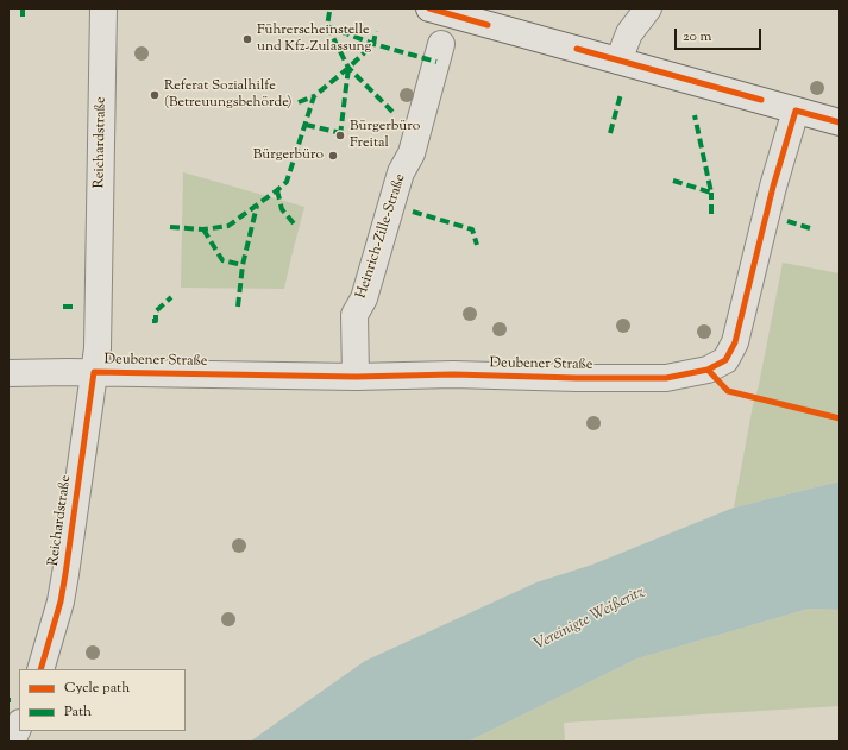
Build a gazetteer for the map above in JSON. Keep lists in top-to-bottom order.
{
  "streets": {
    "street": ["Reichardstraße", "Heinrich-Zille-Straße", "Deubener Straße"]
  },
  "crossings": [
    ["Reichardstraße", "Deubener Straße"],
    ["Heinrich-Zille-Straße", "Deubener Straße"]
  ],
  "water": ["Vereinigte Weißeritz"],
  "places": [
    "Führerscheinstelle und Kfz-Zulassung",
    "Referat Sozialhilfe (Betreuungsbehörde)",
    "Bürgerbüro Freital",
    "Bürgerbüro"
  ],
  "legend": ["Cycle path", "Path"],
  "scale_bar": "20 m"
}
